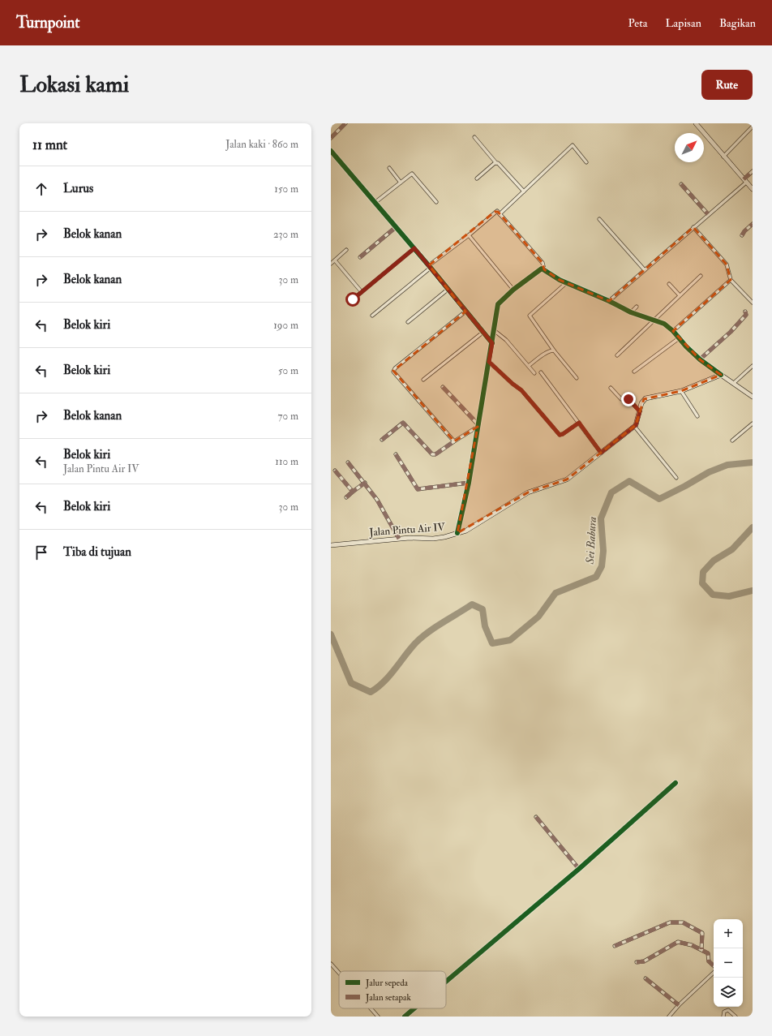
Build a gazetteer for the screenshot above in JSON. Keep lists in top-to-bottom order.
{
  "streets": {
    "main road": ["Jalan Pintu Air IV"]
  },
  "water": ["Sei Babura"],
  "legend": ["Jalur sepeda", "Jalan setapak"],
  "north": "top right",
  "page": {
    "header": "Turnpoint",
    "nav": ["Peta", "Lapisan", "Bagikan"],
    "buttons": "Rute",
    "title": "Lokasi kami",
    "heading": ["11 mnt", "Jalan kaki · 860 m"],
    "list": [
      ["Lurus", "150 m"],
      ["Belok kanan", "230 m"],
      ["Belok kanan", "30 m"],
      ["Belok kiri", "190 m"],
      ["Belok kiri", "50 m"],
      ["Belok kanan", "70 m"],
      ["Belok kiri", "Jalan Pintu Air IV", "110 m"],
      ["Belok kiri", "30 m"],
      "Tiba di tujuan"
    ],
    "map_buttons": ["+", "−"]
  }
}
